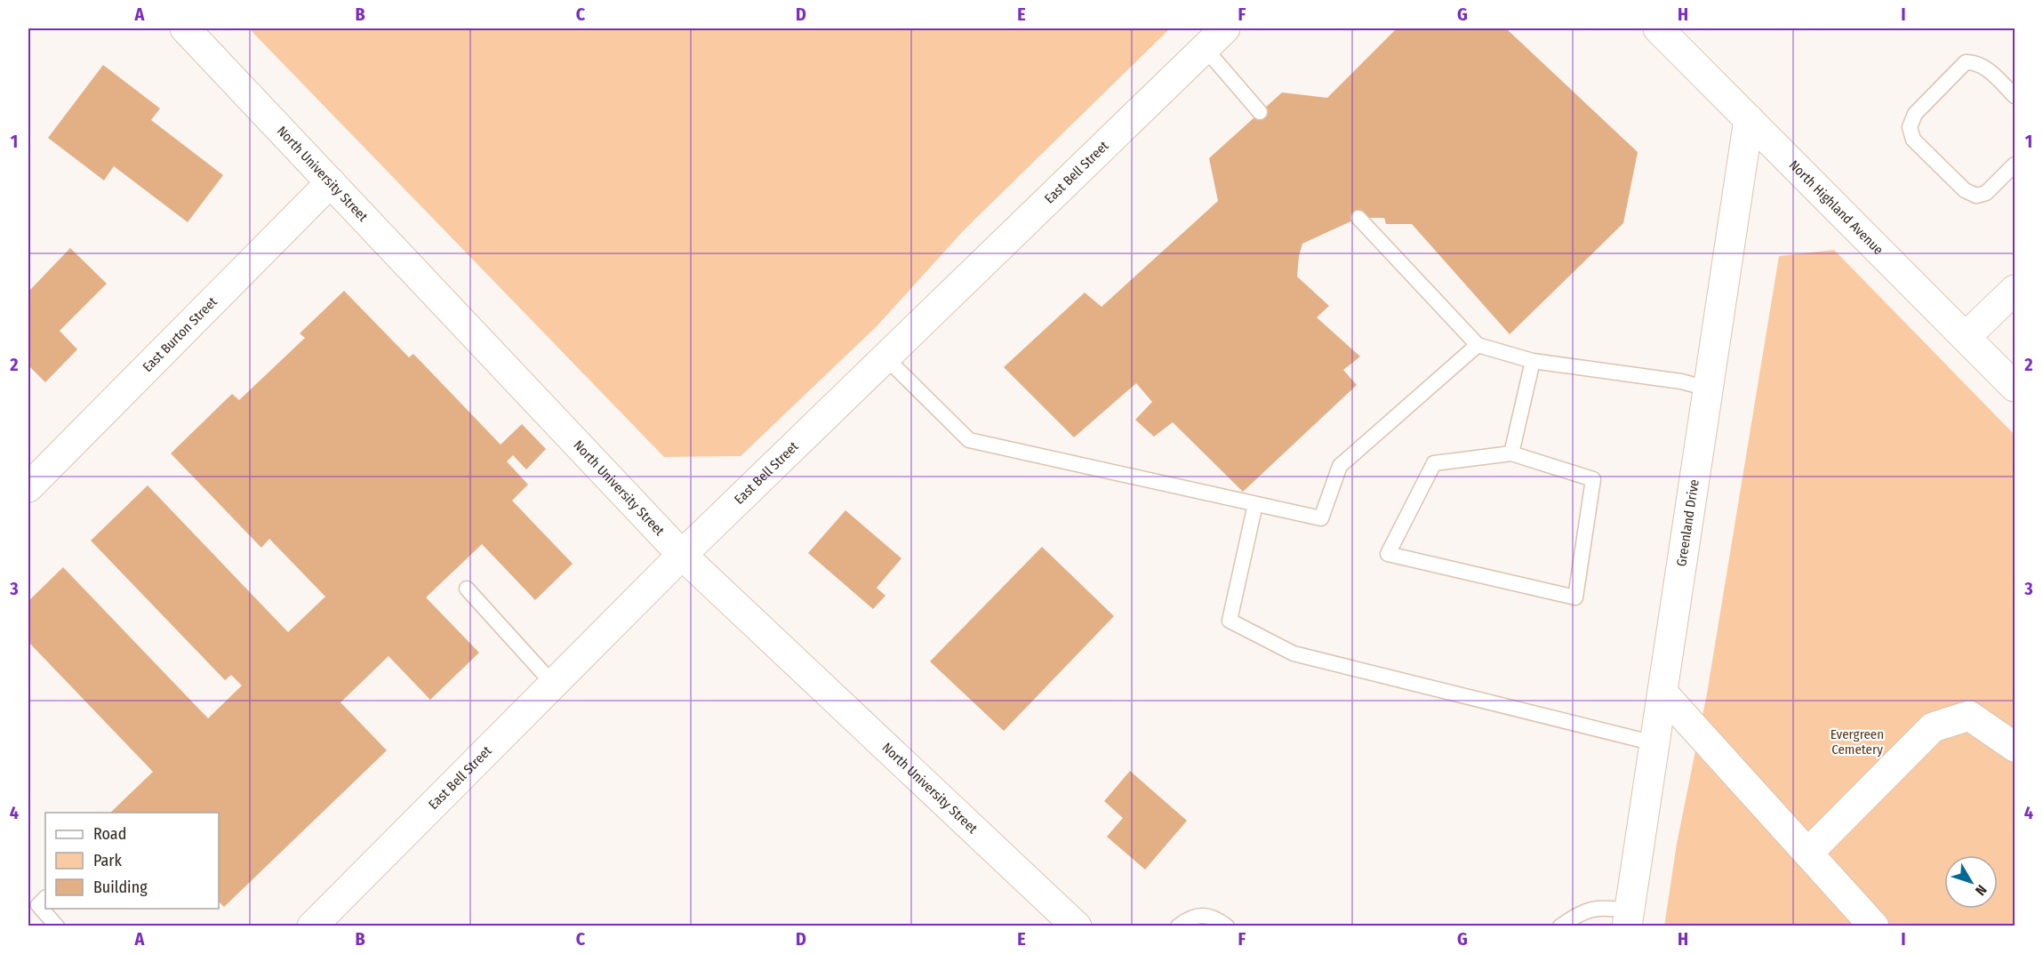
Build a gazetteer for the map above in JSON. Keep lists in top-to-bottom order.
{
  "streets": {
    "street": [
      "East Bell Street",
      "North University Street",
      "North Highland Avenue",
      "East Burton Street",
      "Greenland Drive"
    ]
  },
  "crossings": [
    ["East Bell Street", "North University Street"],
    ["North University Street", "East Burton Street"],
    ["North Highland Avenue", "Greenland Drive"]
  ],
  "parks": ["Evergreen Cemetery"],
  "legend": ["Road", "Park", "Building"],
  "north": "bottom right",
  "grid": {
    "columns": [
      "A",
      "B",
      "C",
      "D",
      "E",
      "F",
      "G",
      "H",
      "I"
    ],
    "rows": [
      "1",
      "2",
      "3",
      "4"
    ]
  }
}
